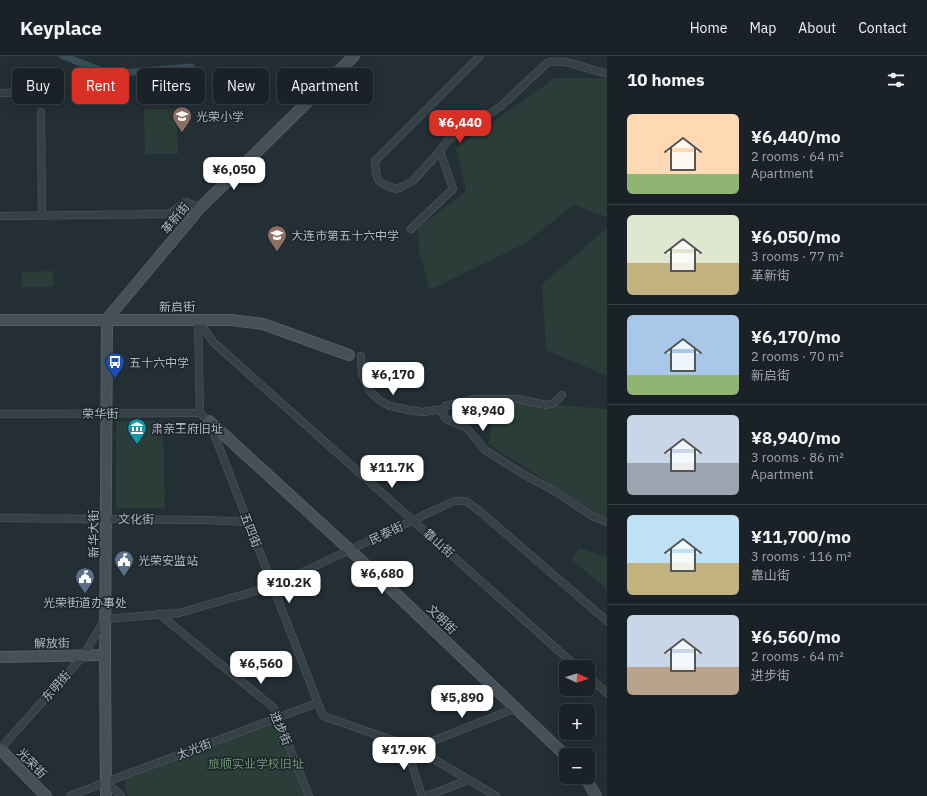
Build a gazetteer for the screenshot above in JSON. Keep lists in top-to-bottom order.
{
  "streets": {
    "street": [
      "革新街",
      "新启街",
      "荣华街",
      "文化街",
      "五四街",
      "民泰街",
      "新华大街",
      "靠山街",
      "文明街",
      "解放街",
      "东明街",
      "进步街",
      "太光街",
      "光荣街"
    ]
  },
  "crossings": [
    ["革新街", "新启街"],
    ["革新街", "新华大街"],
    ["新启街", "新华大街"],
    ["新启街", "靠山街"],
    ["荣华街", "五四街"],
    ["荣华街", "新华大街"],
    ["文化街", "五四街"],
    ["文化街", "新华大街"],
    ["五四街", "民泰街"],
    ["五四街", "文明街"],
    ["五四街", "太光街"],
    ["民泰街", "新华大街"],
    ["民泰街", "靠山街"],
    ["民泰街", "文明街"],
    ["民泰街", "东明街"],
    ["民泰街", "进步街"],
    ["新华大街", "解放街"],
    ["新华大街", "东明街"],
    ["新华大街", "太光街"],
    ["解放街", "东明街"],
    ["东明街", "光荣街"],
    ["进步街", "太光街"]
  ],
  "parks": ["旅顺实业学校旧址"],
  "places": {
    "school or university": ["光荣小学", "大连市第五十六中学"],
    "bus stop": ["五十六中学"],
    "museum": ["肃亲王府旧址"],
    "public building": ["光荣安监站", "光荣街道办事处"]
  },
  "north": "right",
  "page": {
    "header": "Keyplace",
    "nav": [
      "Home",
      "Map",
      "About",
      "Contact"
    ],
    "heading": "10 homes",
    "chip": [
      "Buy",
      "Rent",
      "Filters",
      "New",
      "Apartment"
    ],
    "list": [
      {
        "name": "¥6,440/mo",
        "note": "2 rooms · 64 m² · Apartment"
      },
      {
        "name": "¥6,050/mo",
        "note": "3 rooms · 77 m² · 革新街"
      },
      {
        "name": "¥6,170/mo",
        "note": "2 rooms · 70 m² · 新启街"
      },
      {
        "name": "¥8,940/mo",
        "note": "3 rooms · 86 m² · Apartment"
      },
      {
        "name": "¥11,700/mo",
        "note": "3 rooms · 116 m² · 靠山街"
      },
      {
        "name": "¥6,560/mo",
        "note": "2 rooms · 64 m² · 进步街"
      }
    ],
    "price": [
      "¥6,440",
      "¥6,050",
      "¥6,170",
      "¥8,940",
      "¥11.7K",
      "¥6,680",
      "¥10.2K",
      "¥6,560",
      "¥5,890",
      "¥17.9K"
    ],
    "map_buttons": ["+", "−"]
  }
}
